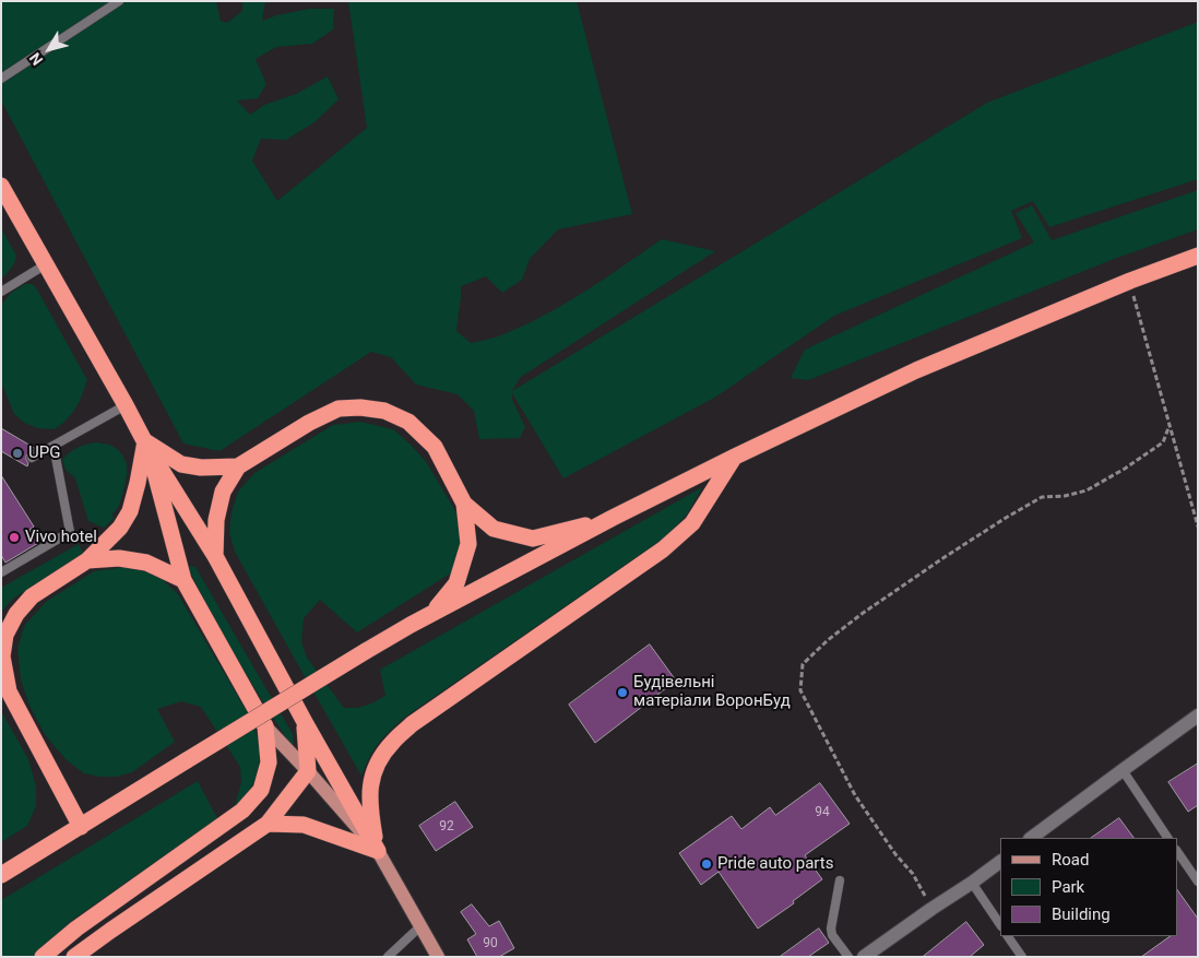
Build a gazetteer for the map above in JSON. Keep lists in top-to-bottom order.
{
  "places": [
    "UPG",
    "Vivo hotel",
    "Будівельні матеріали ВоронБуд",
    "Pride auto parts"
  ],
  "house_numbers": ["94", "92", "90"],
  "legend": ["Road", "Park", "Building"],
  "north": "bottom left"
}
